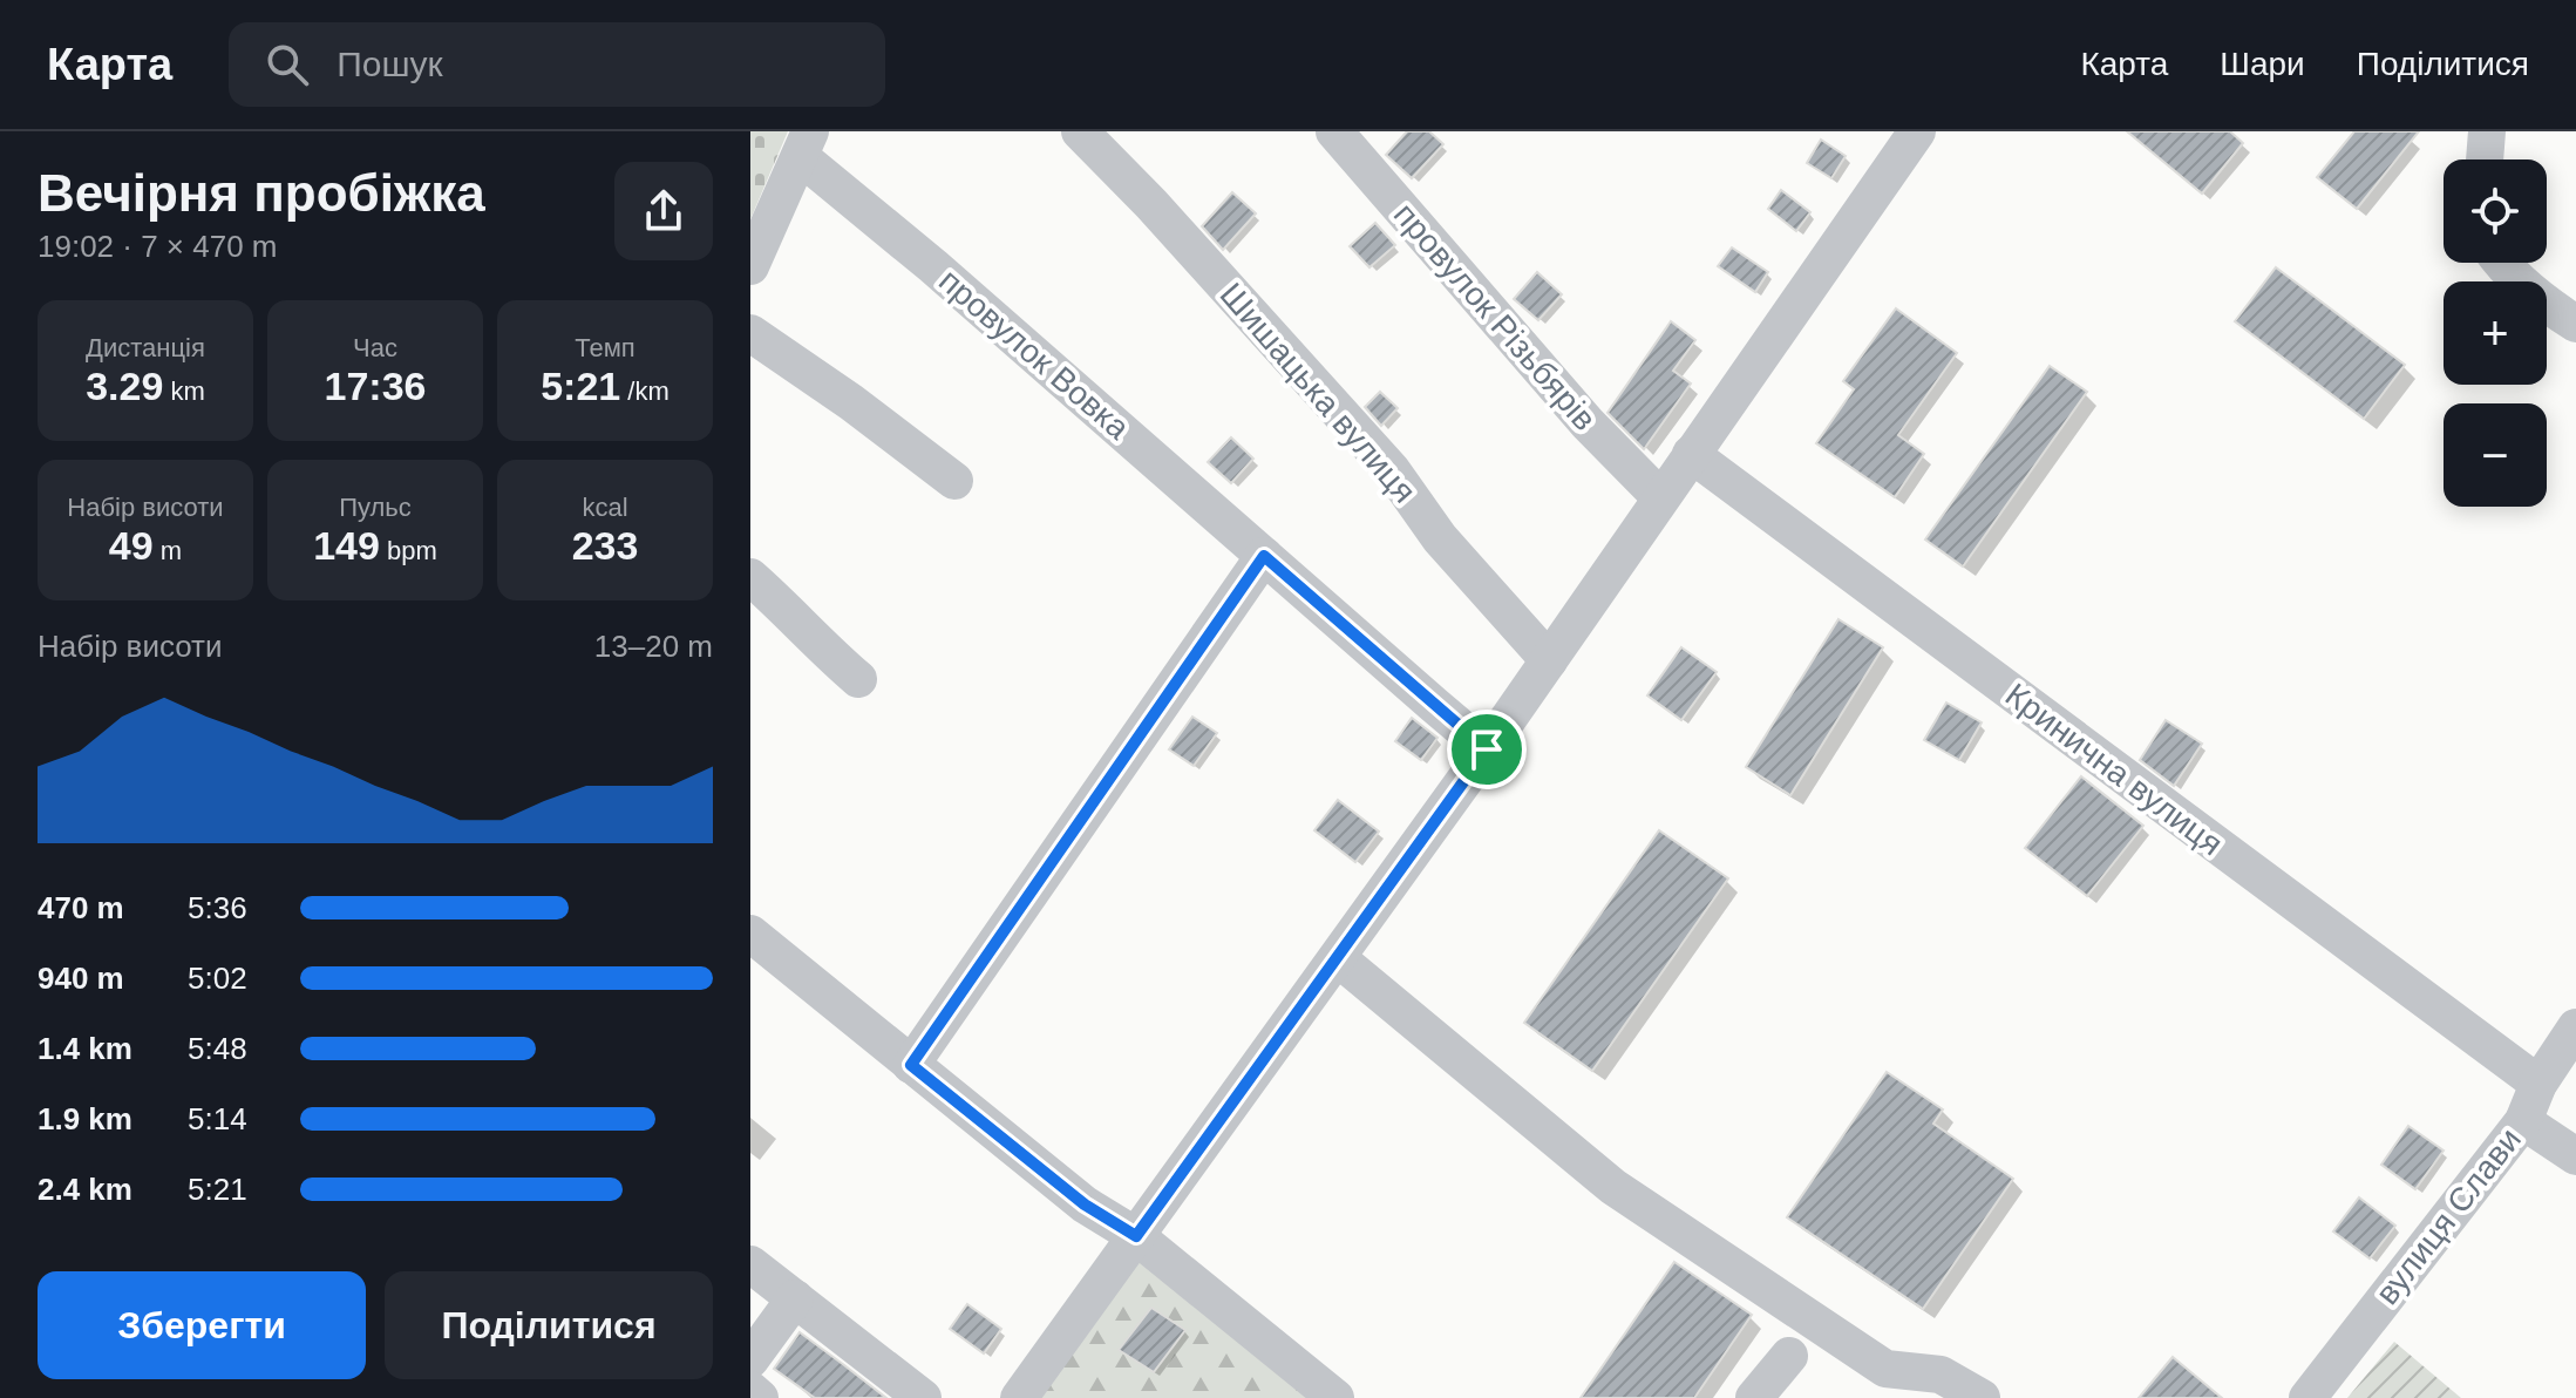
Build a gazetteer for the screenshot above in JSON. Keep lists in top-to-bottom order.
{
  "streets": {
    "street": [
      "провулок Різьбярів",
      "провулок Вовка",
      "Шишацька вулиця",
      "Кринична вулиця",
      "вулиця Слави"
    ]
  },
  "crossings": [
    ["Кринична вулиця", "вулиця Слави"]
  ],
  "page": {
    "header": "Карта",
    "search": "Пошук",
    "nav": ["Карта", "Шари", "Поділитися"],
    "heading": ["Вечірня пробіжка", "19:02 · 7 × 470 m"],
    "map_buttons": ["+", "−"],
    "stats": [
      ["Дистанція", "3.29 km"],
      ["Час", "17:36"],
      ["Темп", "5:21 /km"],
      ["Набір висоти", "49 m"],
      ["Пульс", "149 bpm"],
      ["kcal", "233"]
    ],
    "chart": ["Набір висоти", "13–20 m"],
    "list": [
      {
        "name": "470 m",
        "note": "5:36"
      },
      {
        "name": "940 m",
        "note": "5:02"
      },
      {
        "name": "1.4 km",
        "note": "5:48"
      },
      {
        "name": "1.9 km",
        "note": "5:14"
      },
      {
        "name": "2.4 km",
        "note": "5:21"
      }
    ],
    "buttons": ["Зберегти", "Поділитися"]
  }
}
